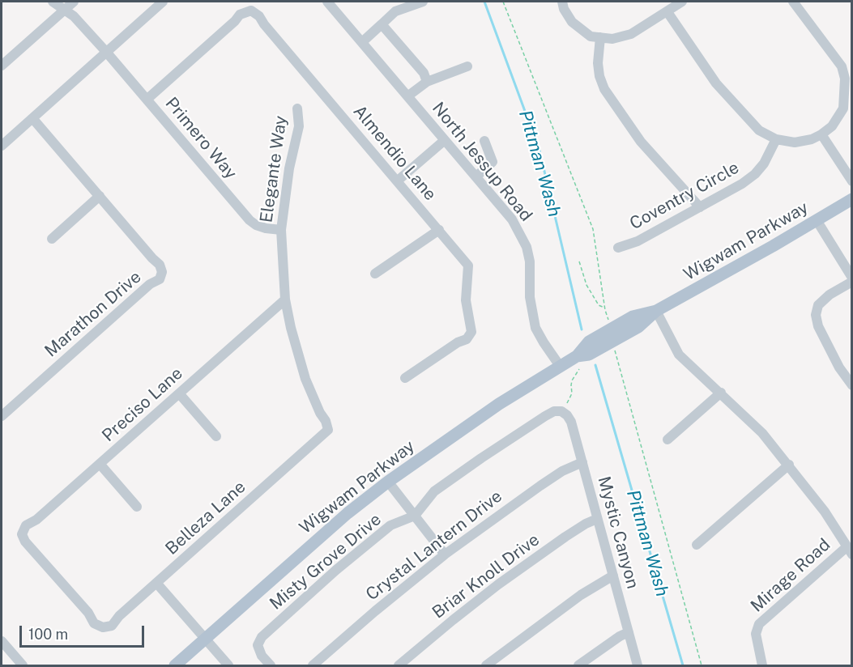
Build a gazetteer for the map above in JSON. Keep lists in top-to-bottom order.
{
  "streets": {
    "main road": ["Wigwam Parkway"],
    "street": [
      "Primero Way",
      "Almendio Lane",
      "North Jessup Road",
      "Elegante Way",
      "Coventry Circle",
      "Marathon Drive",
      "Preciso Lane",
      "Belleza Lane",
      "Mystic Canyon",
      "Crystal Lantern Drive",
      "Misty Grove Drive",
      "Mirage Road",
      "Briar Knoll Drive"
    ]
  },
  "crossings": [
    ["Primero Way", "Almendio Lane"],
    ["Primero Way", "Elegante Way"],
    ["North Jessup Road", "Wigwam Parkway"],
    ["Elegante Way", "Preciso Lane"],
    ["Elegante Way", "Belleza Lane"],
    ["Preciso Lane", "Belleza Lane"],
    ["Mystic Canyon", "Crystal Lantern Drive"],
    ["Mystic Canyon", "Misty Grove Drive"],
    ["Mystic Canyon", "Briar Knoll Drive"]
  ],
  "water": ["Pittman Wash"],
  "scale_bar": "100 m"
}
